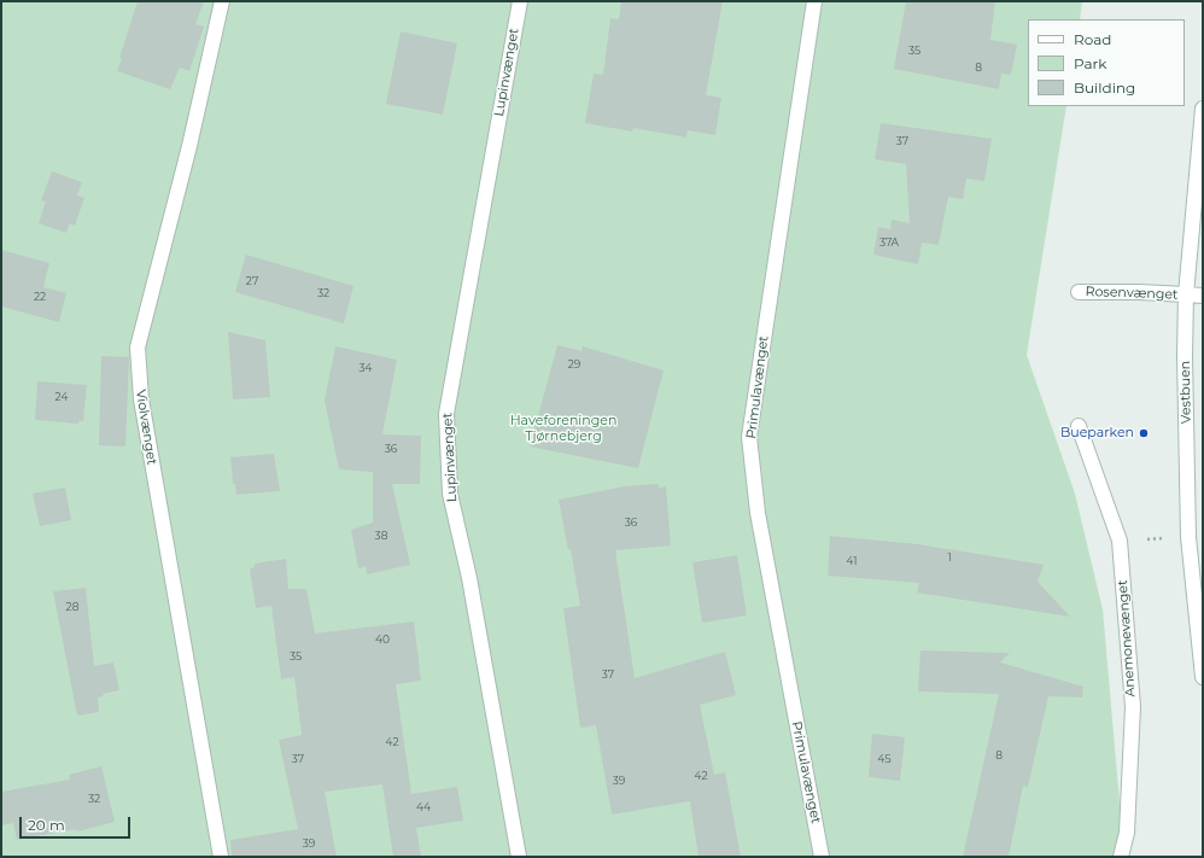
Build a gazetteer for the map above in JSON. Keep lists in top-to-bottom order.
{
  "streets": {
    "street": [
      "Lupinvænget",
      "Rosenvænget",
      "Primulavænget",
      "Vestbuen",
      "Violvænget",
      "Anemonevænget"
    ]
  },
  "crossings": [
    ["Rosenvænget", "Vestbuen"]
  ],
  "parks": ["Haveforeningen Tjørnebjerg"],
  "places": ["Bueparken"],
  "house_numbers": [
    "35",
    "8",
    "37",
    "37A",
    "27",
    "32",
    "22",
    "29",
    "34",
    "24",
    "36",
    "36",
    "38",
    "1",
    "41",
    "28",
    "40",
    "35",
    "37",
    "42",
    "8",
    "37",
    "45",
    "42",
    "39",
    "32",
    "44",
    "39"
  ],
  "legend": ["Road", "Park", "Building"],
  "scale_bar": "20 m"
}
